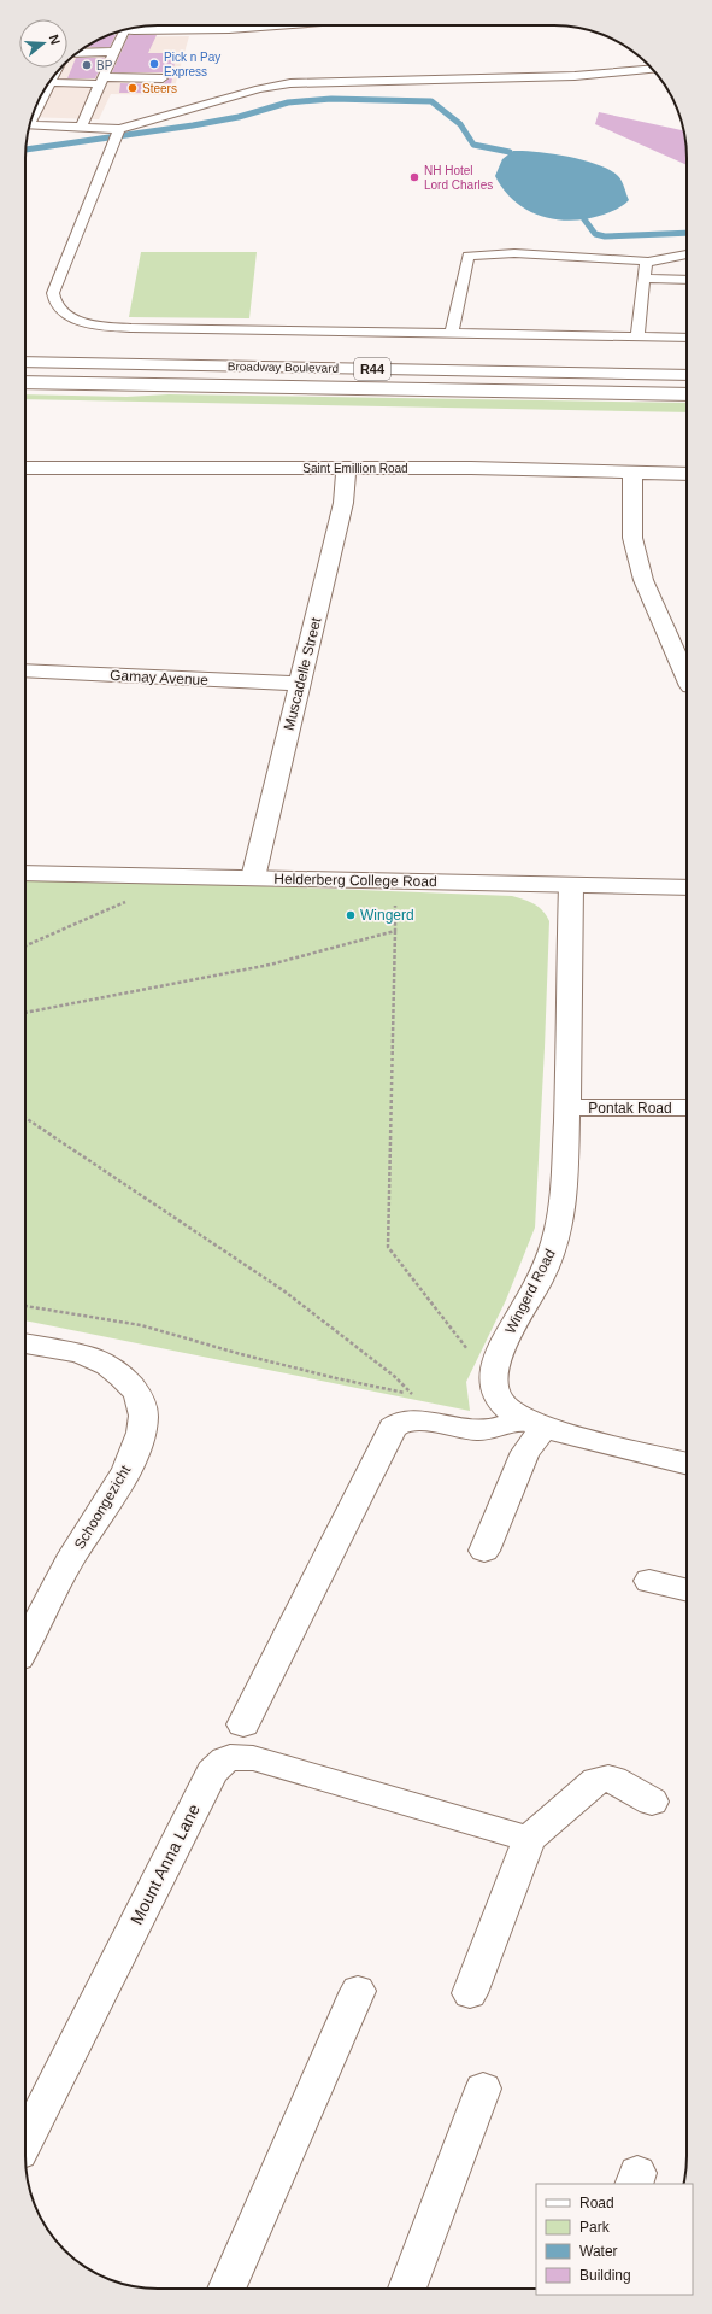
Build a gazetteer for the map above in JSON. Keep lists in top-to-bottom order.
{
  "streets": {
    "street": [
      "Broadway Boulevard",
      "R44",
      "Saint Emillion Road",
      "Muscadelle Street",
      "Gamay Avenue",
      "Helderberg College Road",
      "Pontak Road",
      "Wingerd Road",
      "Schoongezicht",
      "Mount Anna Lane"
    ]
  },
  "crossings": [
    ["Saint Emillion Road", "Muscadelle Street"],
    ["Muscadelle Street", "Gamay Avenue"],
    ["Muscadelle Street", "Helderberg College Road"],
    ["Helderberg College Road", "Wingerd Road"],
    ["Pontak Road", "Wingerd Road"]
  ],
  "places": [
    "Pick n Pay Express",
    "BP",
    "Steers",
    "NH Hotel Lord Charles",
    "Wingerd"
  ],
  "legend": [
    "Road",
    "Park",
    "Water",
    "Building"
  ],
  "north": "right"
}
